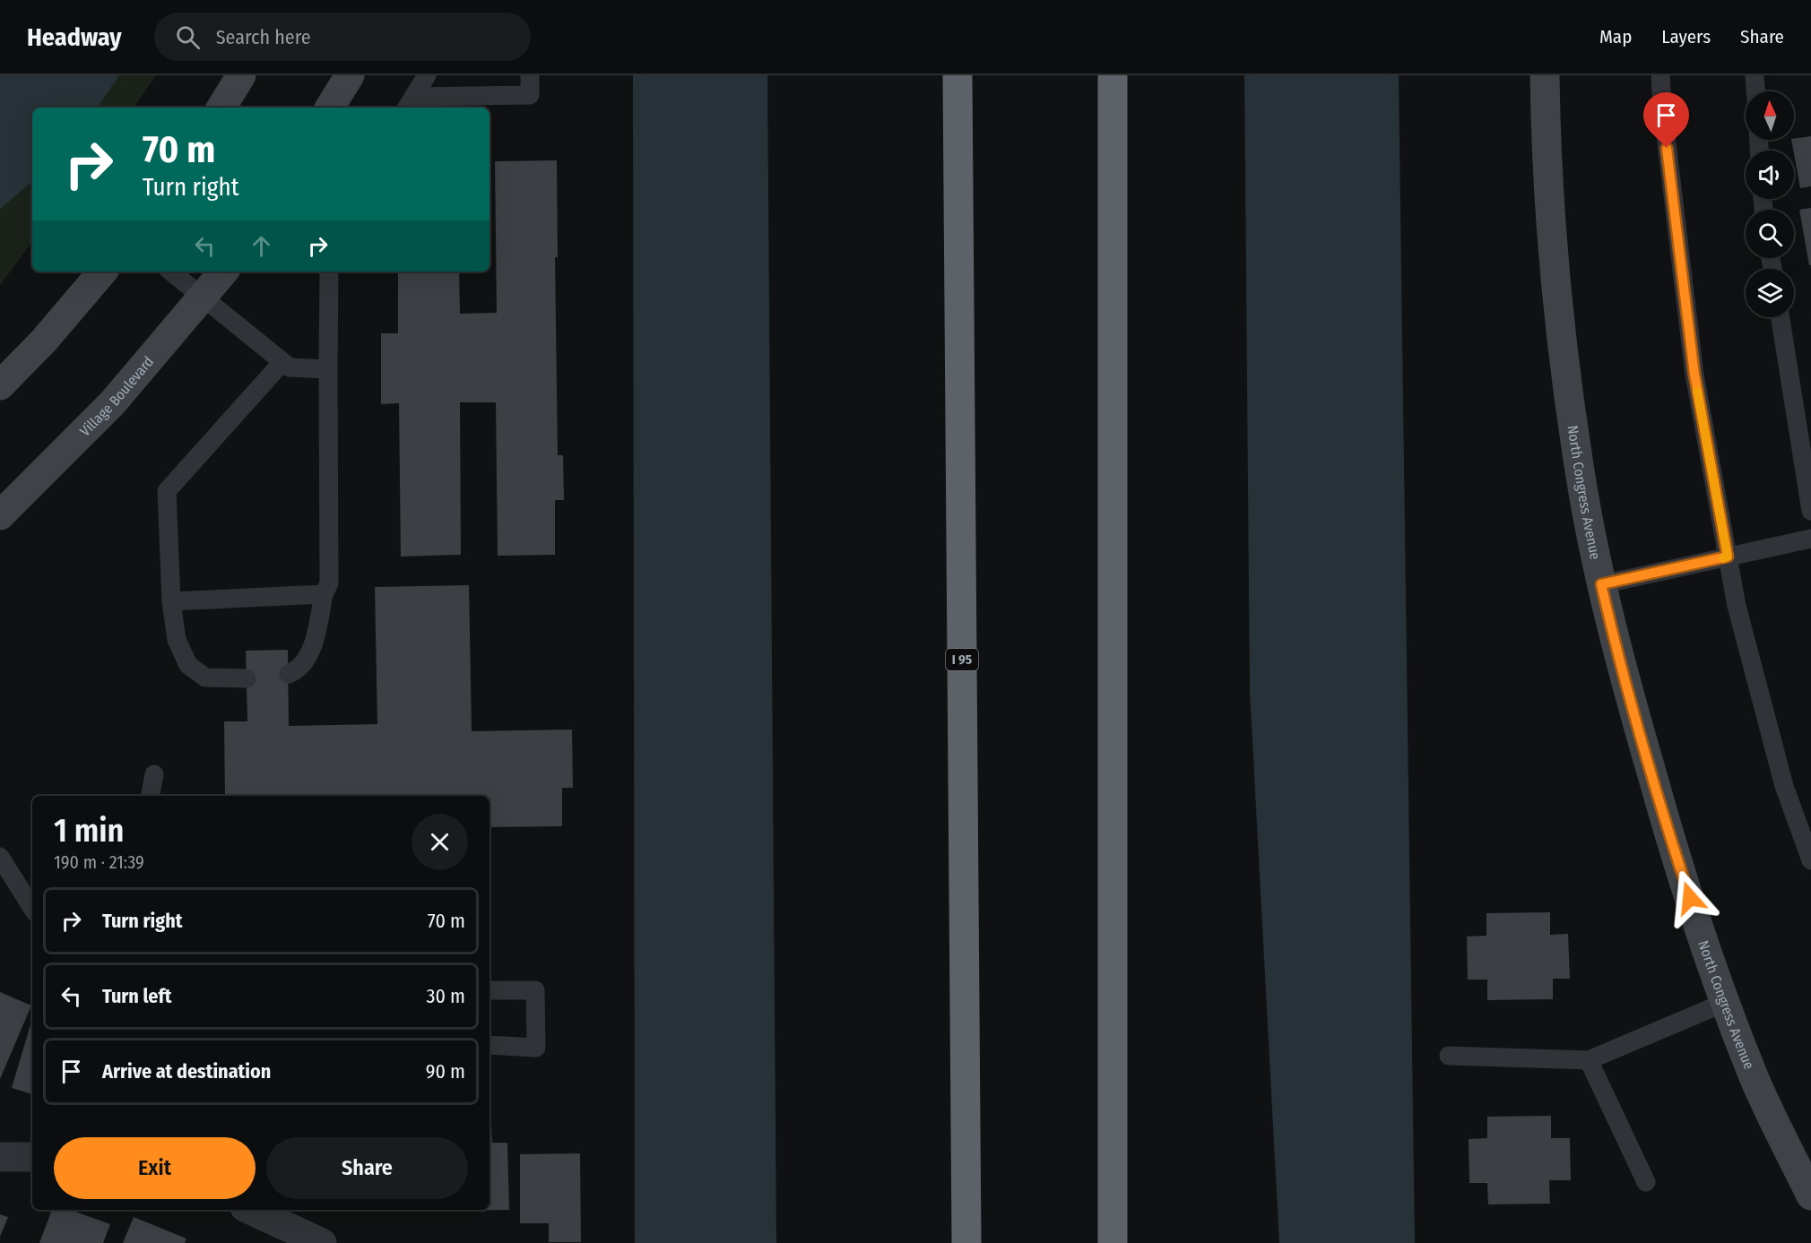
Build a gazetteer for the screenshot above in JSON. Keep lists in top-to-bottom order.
{
  "streets": {
    "highway": ["I 95"],
    "street": ["Village Boulevard", "North Congress Avenue"]
  },
  "north": "top",
  "page": {
    "header": "Headway",
    "search": "Search here",
    "nav": ["Map", "Layers", "Share"],
    "turn": ["70 m", "Turn right"],
    "heading": ["1 min", "190 m · 21:39"],
    "list": [
      {
        "name": "Turn right",
        "value": "70 m"
      },
      {
        "name": "Turn left",
        "value": "30 m"
      },
      {
        "name": "Arrive at destination",
        "value": "90 m"
      }
    ],
    "buttons": ["Exit", "Share"]
  }
}
